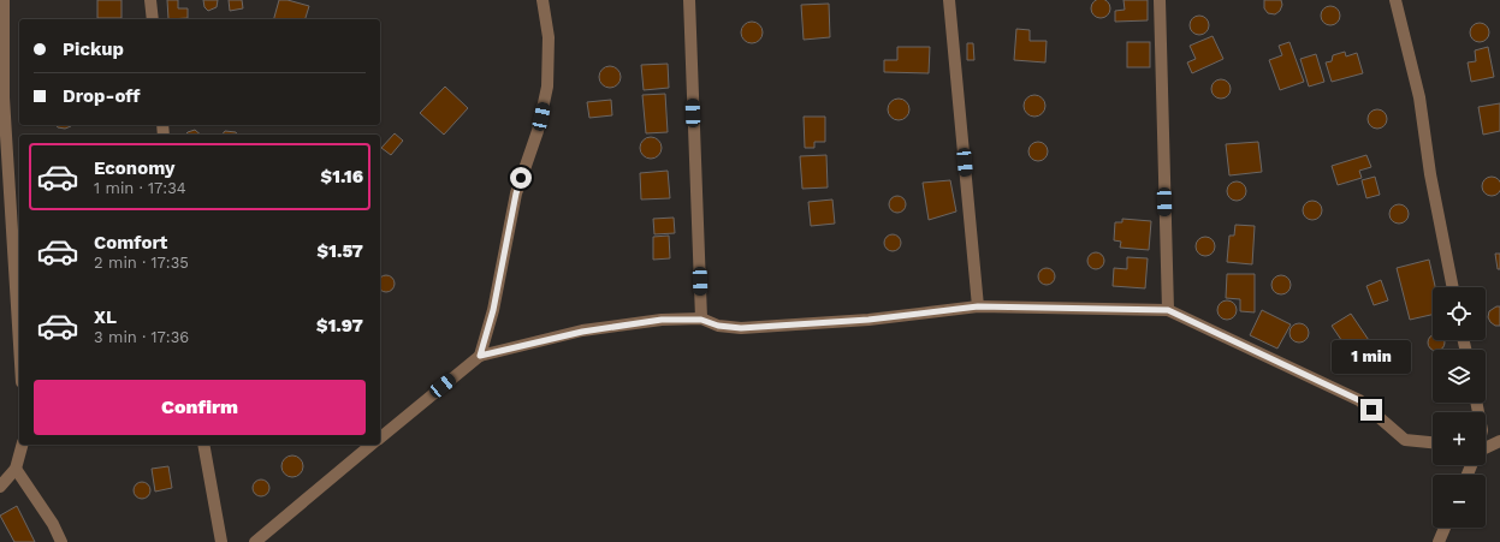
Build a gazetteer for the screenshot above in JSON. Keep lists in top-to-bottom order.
{
  "page": {
    "banner": ["Pickup", "Drop-off"],
    "list": [
      {
        "name": "Economy",
        "note": "1 min · 17:34",
        "value": "$1.16"
      },
      {
        "name": "Comfort",
        "note": "2 min · 17:35",
        "value": "$1.57"
      },
      {
        "name": "XL",
        "note": "3 min · 17:36",
        "value": "$1.97"
      }
    ],
    "map_buttons": ["+", "−"],
    "bubble": "1 min",
    "buttons": "Confirm"
  }
}
